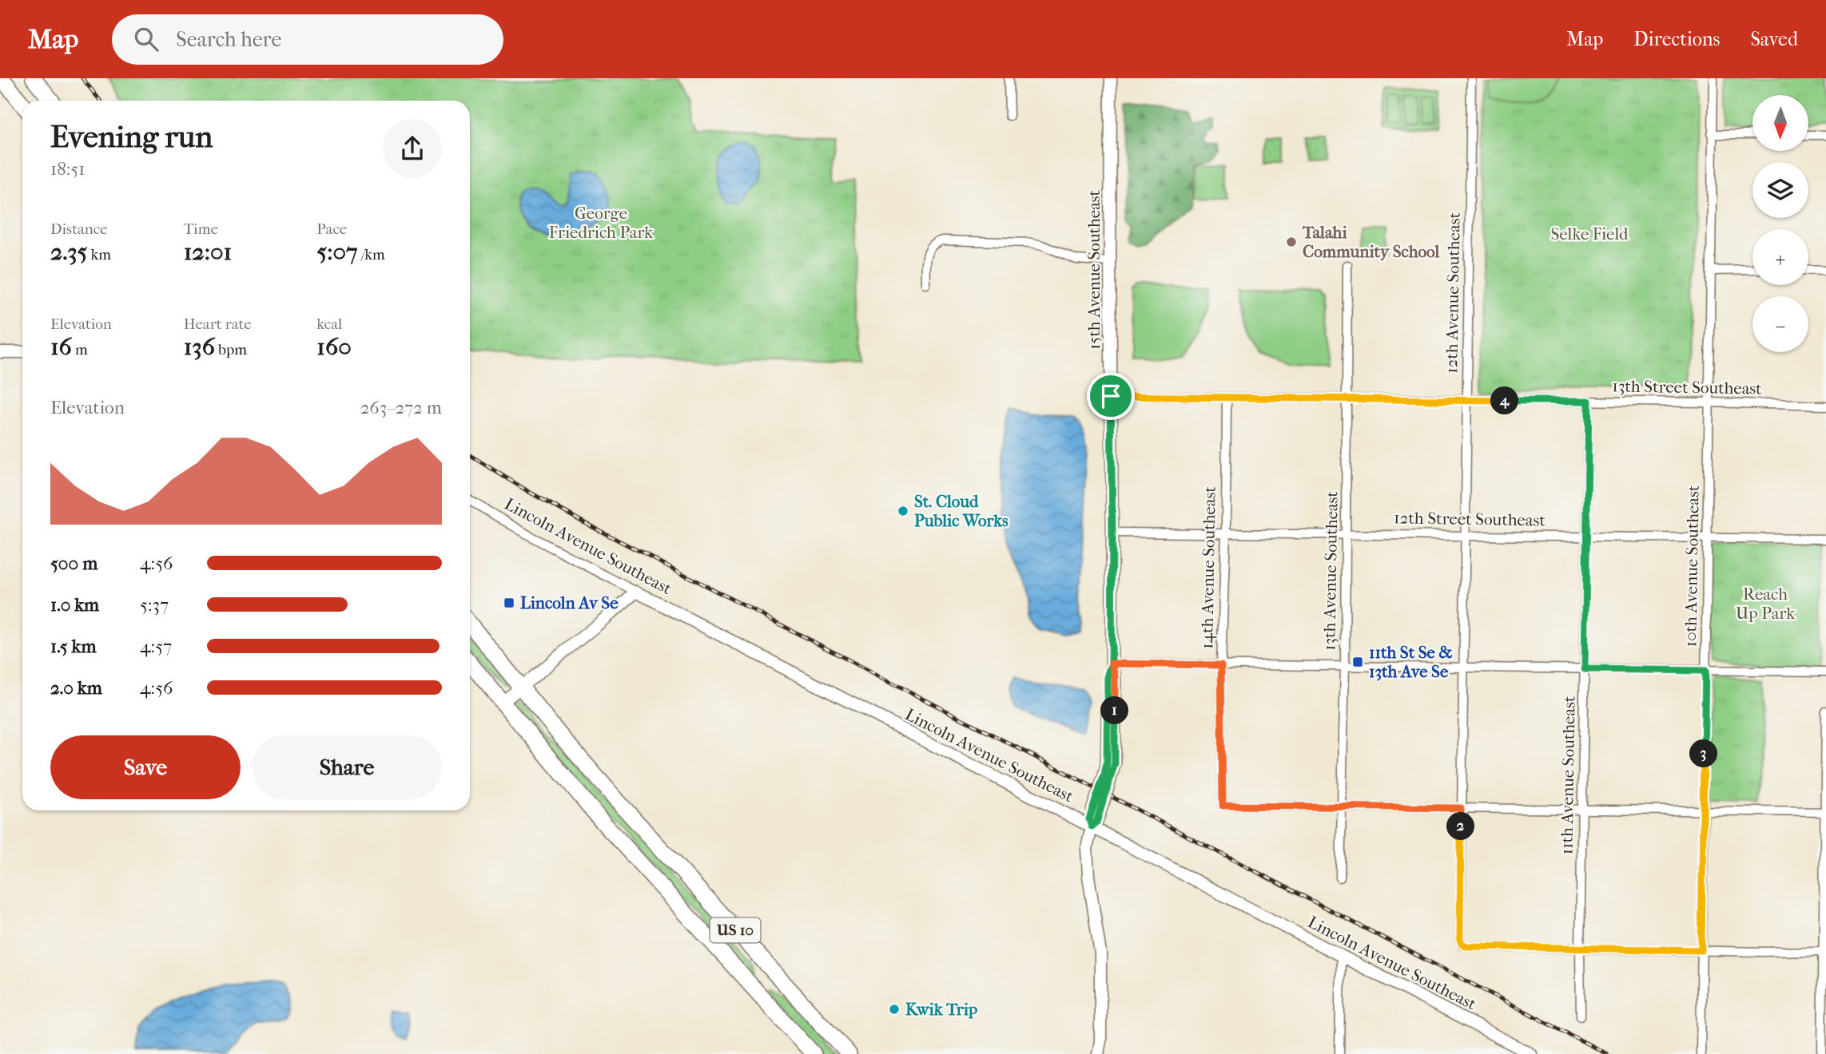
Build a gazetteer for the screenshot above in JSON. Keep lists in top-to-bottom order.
{
  "streets": {
    "highway": ["US 10"],
    "street": [
      "15th Avenue Southeast",
      "12th Avenue Southeast",
      "13th Street Southeast",
      "12th Street Southeast",
      "Lincoln Avenue Southeast",
      "10th Avenue Southeast",
      "14th Avenue Southeast",
      "13th Avenue Southeast",
      "11th Avenue Southeast"
    ]
  },
  "crossings": [
    ["15th Avenue Southeast", "13th Street Southeast"],
    ["15th Avenue Southeast", "12th Street Southeast"],
    ["15th Avenue Southeast", "Lincoln Avenue Southeast"],
    ["12th Avenue Southeast", "13th Street Southeast"],
    ["12th Avenue Southeast", "12th Street Southeast"],
    ["12th Avenue Southeast", "11th Avenue Southeast"],
    ["13th Street Southeast", "10th Avenue Southeast"],
    ["13th Street Southeast", "14th Avenue Southeast"],
    ["13th Street Southeast", "13th Avenue Southeast"],
    ["13th Street Southeast", "11th Avenue Southeast"],
    ["12th Street Southeast", "10th Avenue Southeast"],
    ["12th Street Southeast", "14th Avenue Southeast"],
    ["12th Street Southeast", "13th Avenue Southeast"],
    ["12th Street Southeast", "11th Avenue Southeast"],
    ["14th Avenue Southeast", "13th Avenue Southeast"]
  ],
  "parks": ["George Friedrich Park", "Selke Field", "Reach Up Park"],
  "places": {
    "other": ["Talahi Community School", "St. Cloud Public Works", "Kwik Trip"],
    "transit": ["Lincoln Av Se", "11th St Se & 13th Ave Se"]
  },
  "north": "bottom",
  "page": {
    "header": "Map",
    "search": "Search here",
    "nav": ["Map", "Directions", "Saved"],
    "map_buttons": ["+", "−"],
    "heading": ["Evening run", "18:51"],
    "stats": [
      ["Distance", "2.35 km"],
      ["Time", "12:01"],
      ["Pace", "5:07 /km"],
      ["Elevation", "16 m"],
      ["Heart rate", "136 bpm"],
      ["kcal", "160"]
    ],
    "chart": ["Elevation", "263–272 m"],
    "pins": [
      "4",
      "1",
      "3",
      "2"
    ],
    "list": [
      {
        "name": "500 m",
        "note": "4:56"
      },
      {
        "name": "1.0 km",
        "note": "5:37"
      },
      {
        "name": "1.5 km",
        "note": "4:57"
      },
      {
        "name": "2.0 km",
        "note": "4:56"
      }
    ],
    "buttons": ["Save", "Share"]
  }
}
